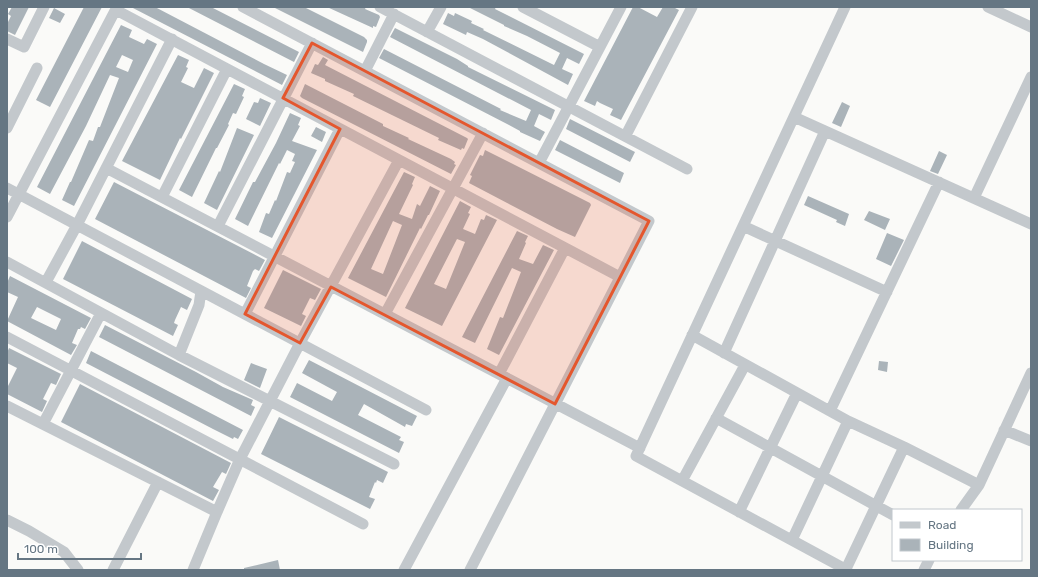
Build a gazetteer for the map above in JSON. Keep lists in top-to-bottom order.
{
  "legend": ["Road", "Building"],
  "scale_bar": "100 m"
}
